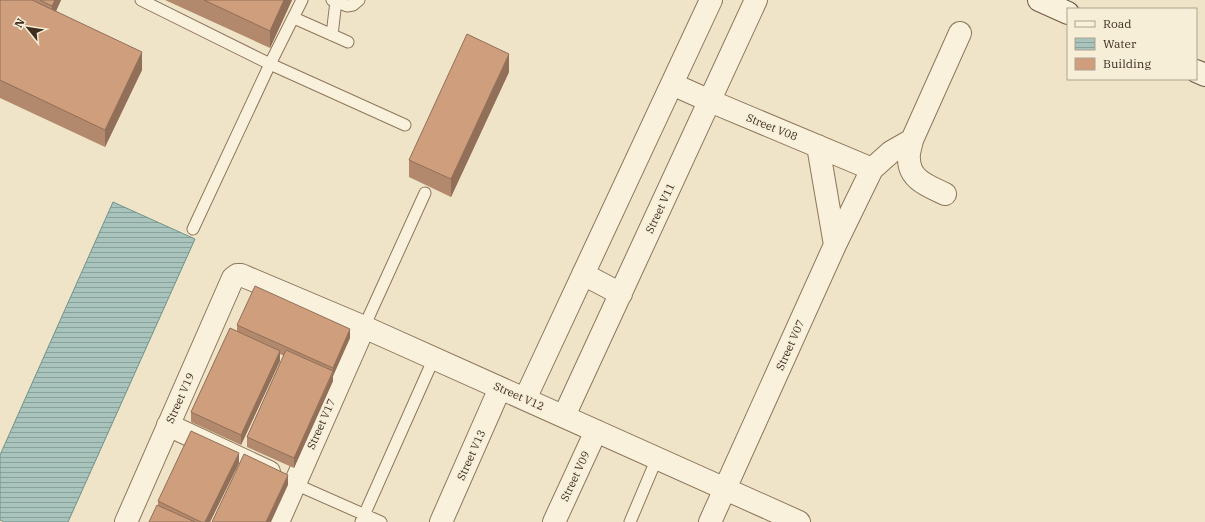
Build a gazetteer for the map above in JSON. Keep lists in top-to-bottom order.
{
  "streets": {
    "street": [
      "Street V08",
      "Street V11",
      "Street V07",
      "Street V12",
      "Street V19",
      "Street V17",
      "Street V13",
      "Street V09"
    ]
  },
  "crossings": [
    ["Street V08", "Street V11"],
    ["Street V08", "Street V07"],
    ["Street V11", "Street V12"],
    ["Street V07", "Street V12"],
    ["Street V12", "Street V19"],
    ["Street V12", "Street V17"],
    ["Street V12", "Street V13"],
    ["Street V12", "Street V09"]
  ],
  "legend": ["Road", "Water", "Building"],
  "north": "top left"
}
